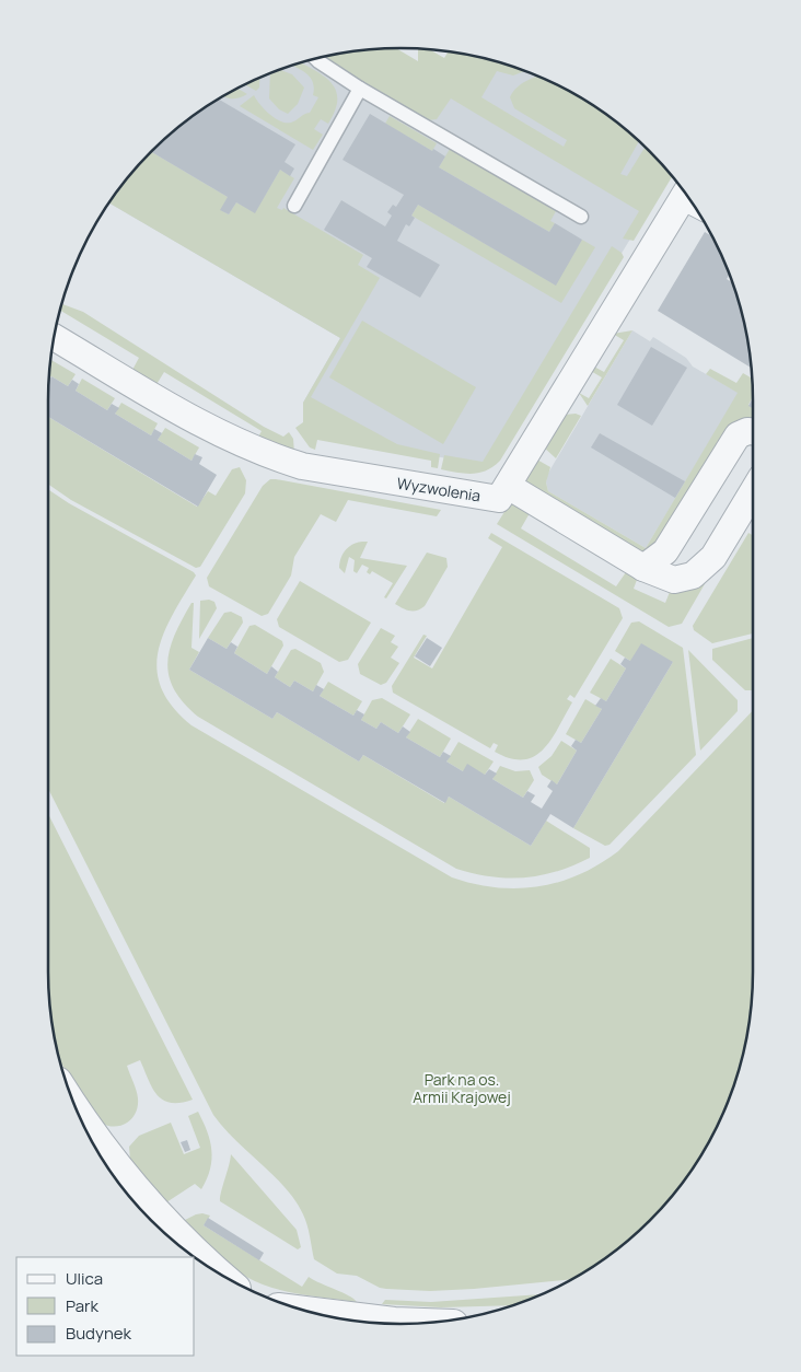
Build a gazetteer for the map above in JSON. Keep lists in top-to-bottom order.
{
  "streets": {
    "street": ["Wyzwolenia"]
  },
  "parks": ["Park na os. Armii Krajowej"],
  "legend": ["Ulica", "Park", "Budynek"]
}
